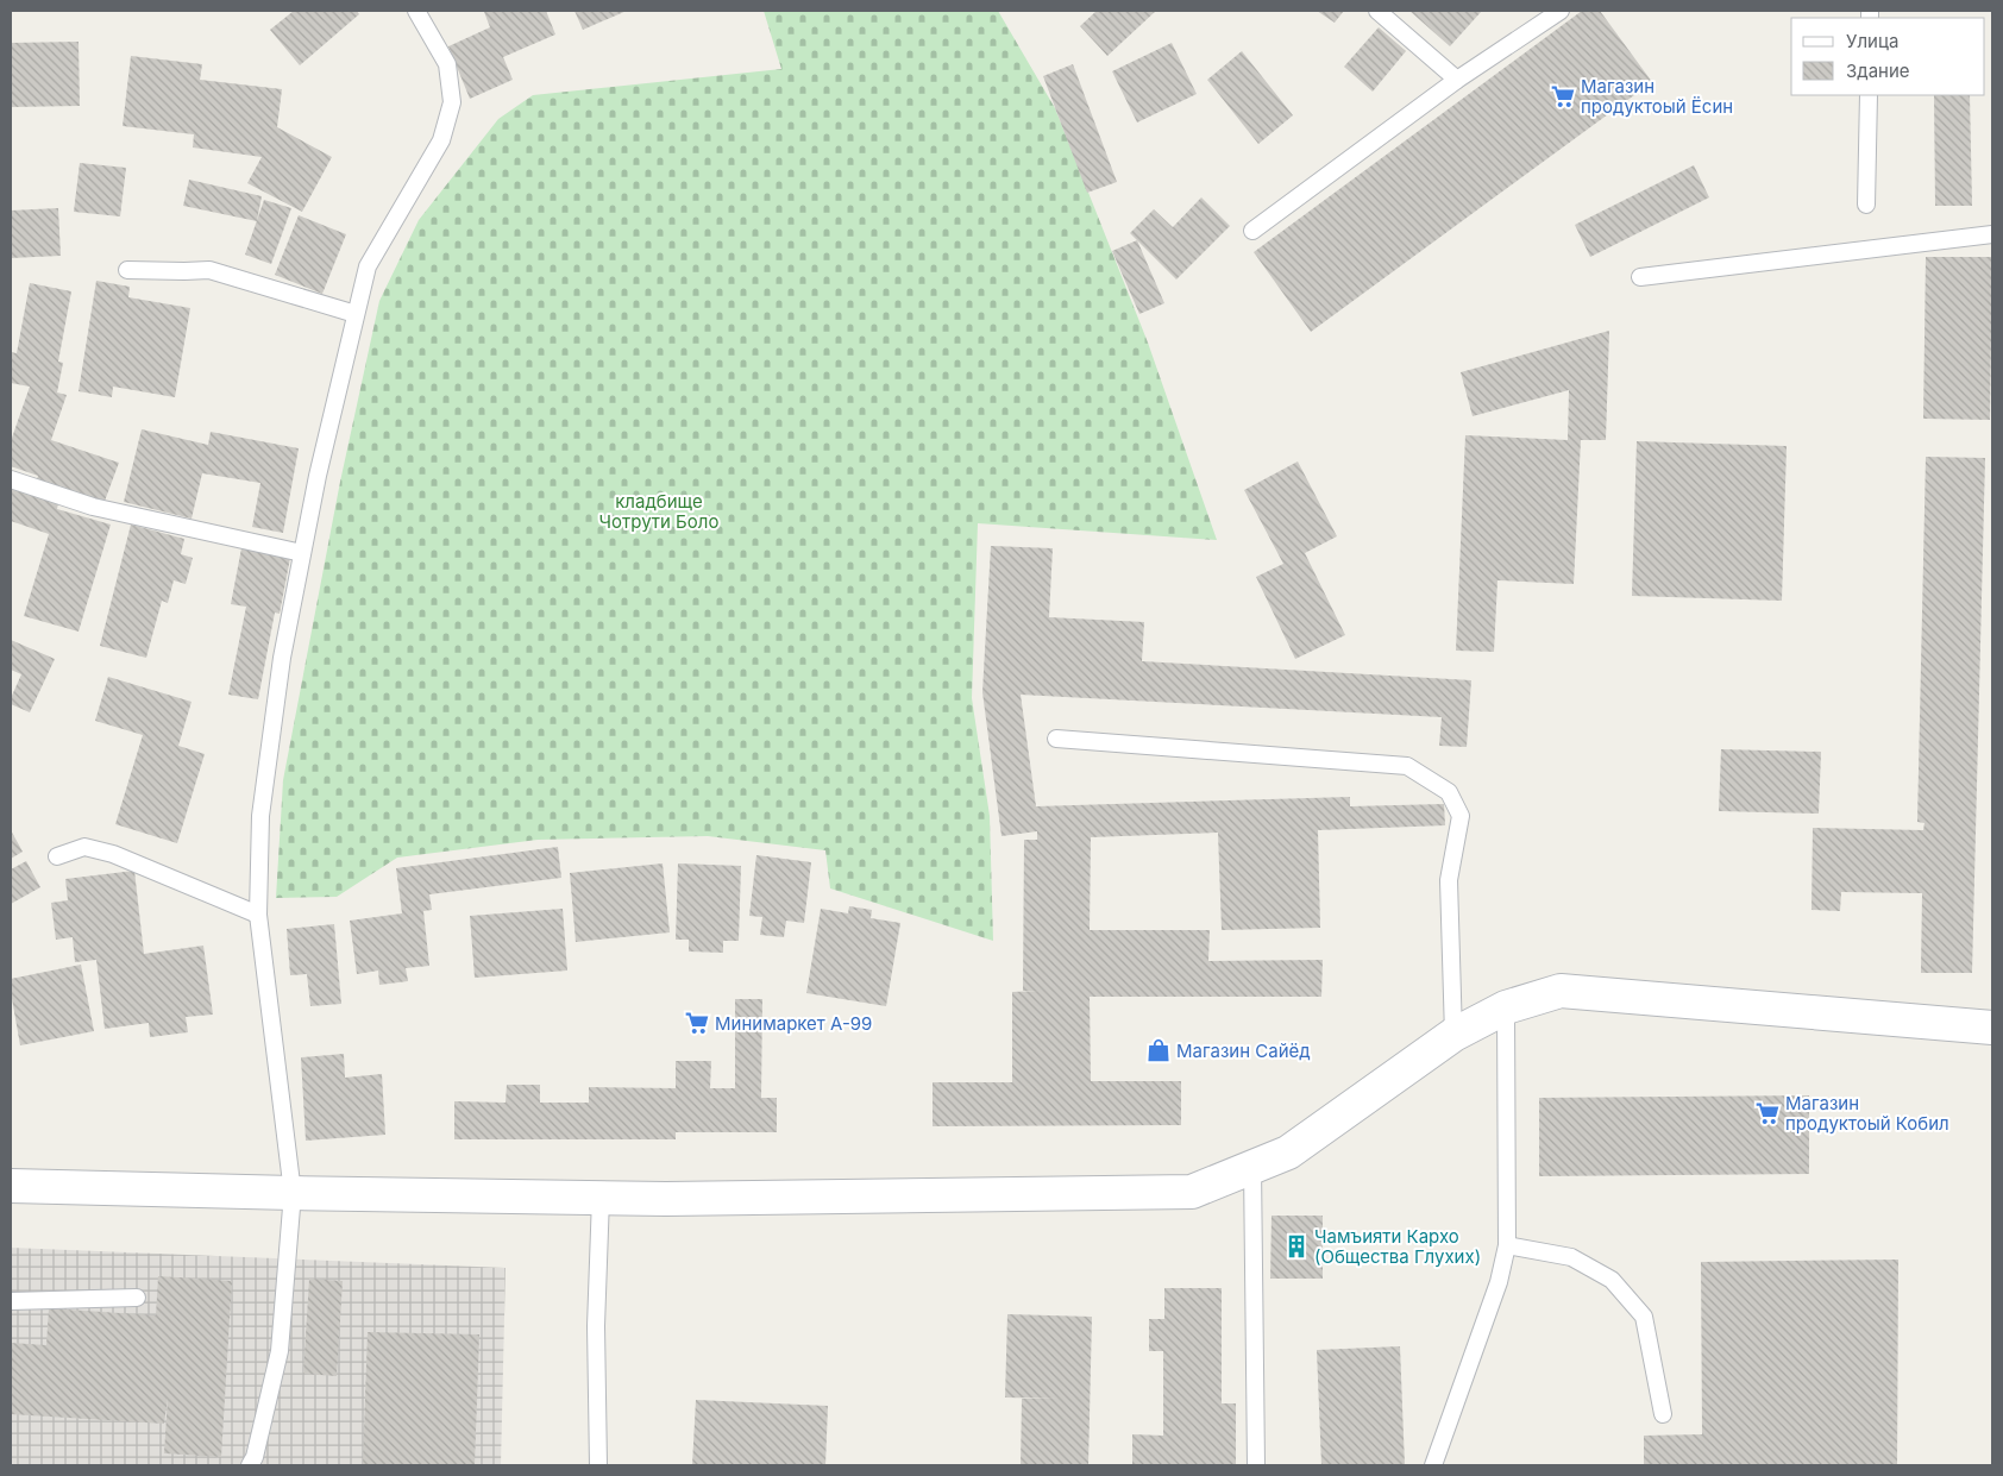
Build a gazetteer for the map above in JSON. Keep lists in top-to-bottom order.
{
  "parks": ["кладбище Чотрути Боло"],
  "places": {
    "supermarket": ["Магазин продуктоый Ёсин", "Минимаркет А-99", "Магазин продуктоый Кобил"],
    "shop": ["Магазин Сайёд"],
    "building": ["Чамъияти Кархо (Общества Глухих)"]
  },
  "legend": ["Улица", "Здание"]
}
